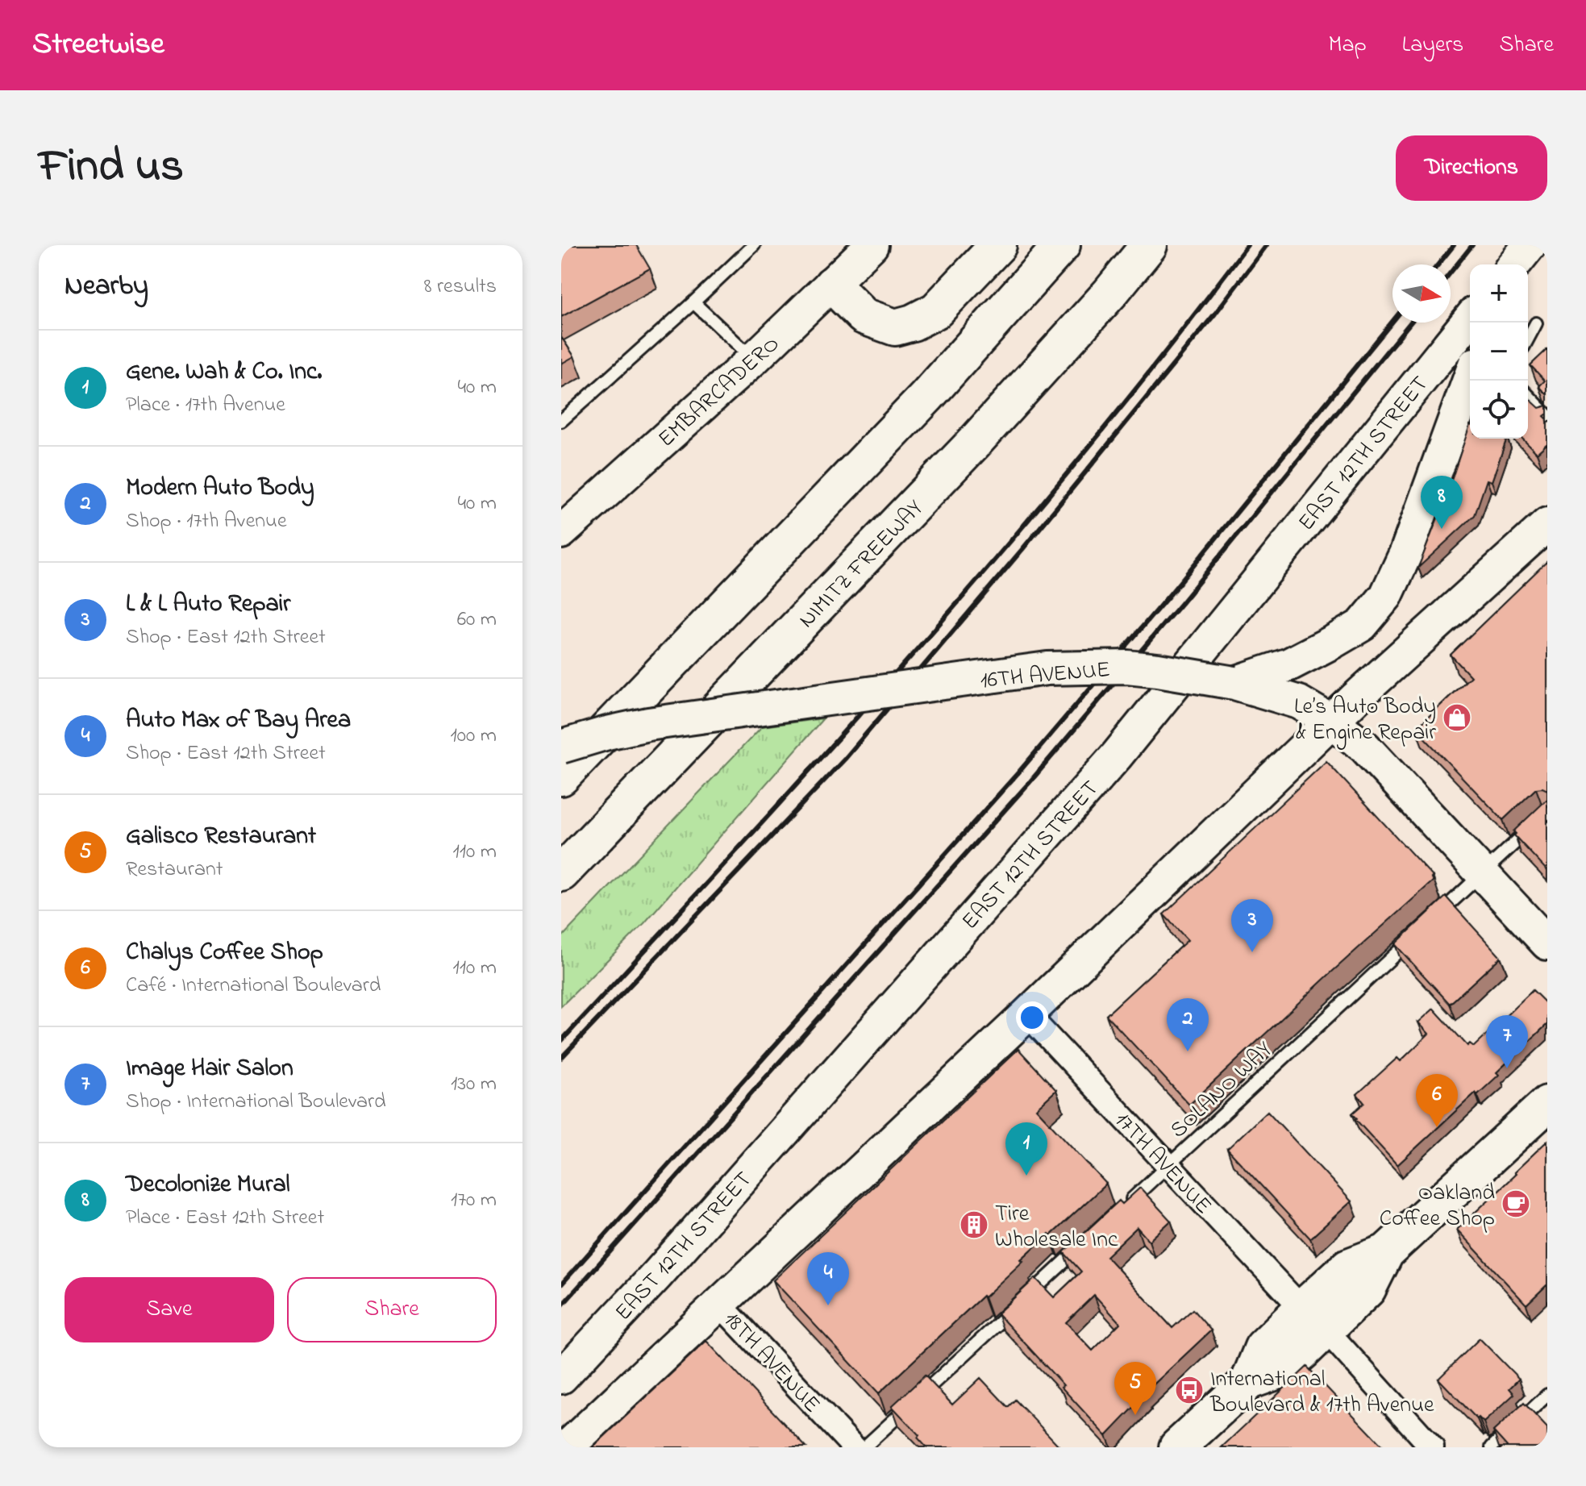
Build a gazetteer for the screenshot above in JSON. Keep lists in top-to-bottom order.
{
  "streets": {
    "main road": [
      "EMBARCADERO",
      "EAST 12TH STREET",
      "NIMITZ FREEWAY",
      "16TH AVENUE"
    ],
    "street": ["17TH AVENUE", "18TH AVENUE"],
    "lane": ["SOLANO WAY"]
  },
  "crossings": [
    ["SOLANO WAY", "17TH AVENUE"]
  ],
  "places": {
    "shop": ["Le’s Auto Body & Engine Repair"],
    "cafe": ["Oakland Coffee Shop"],
    "building": ["Tire Wholesale Inc"],
    "bus stop": ["International Boulevard & 17th Avenue"]
  },
  "north": "right",
  "page": {
    "header": "Streetwise",
    "nav": ["Map", "Layers", "Share"],
    "title": "Find us",
    "buttons": [
      "Directions",
      ["Save", "Share"]
    ],
    "heading": ["Nearby", "8 results"],
    "map_buttons": ["+", "−"],
    "list": [
      {
        "mark": "1",
        "name": "Gene. Wah & Co. Inc.",
        "note": "Place · 17th Avenue",
        "value": "40 m"
      },
      {
        "mark": "2",
        "name": "Modern Auto Body",
        "note": "Shop · 17th Avenue",
        "value": "40 m"
      },
      {
        "mark": "3",
        "name": "L & L Auto Repair",
        "note": "Shop · East 12th Street",
        "value": "60 m"
      },
      {
        "mark": "4",
        "name": "Auto Max of Bay Area",
        "note": "Shop · East 12th Street",
        "value": "100 m"
      },
      {
        "mark": "5",
        "name": "Galisco Restaurant",
        "note": "Restaurant",
        "value": "110 m"
      },
      {
        "mark": "6",
        "name": "Chalys Coffee Shop",
        "note": "Café · International Boulevard",
        "value": "110 m"
      },
      {
        "mark": "7",
        "name": "Image Hair Salon",
        "note": "Shop · International Boulevard",
        "value": "130 m"
      },
      {
        "mark": "8",
        "name": "Decolonize Mural",
        "note": "Place · East 12th Street",
        "value": "170 m"
      }
    ],
    "pins": [
      "8",
      "3",
      "2",
      "7",
      "6",
      "1",
      "4",
      "5"
    ]
  }
}
